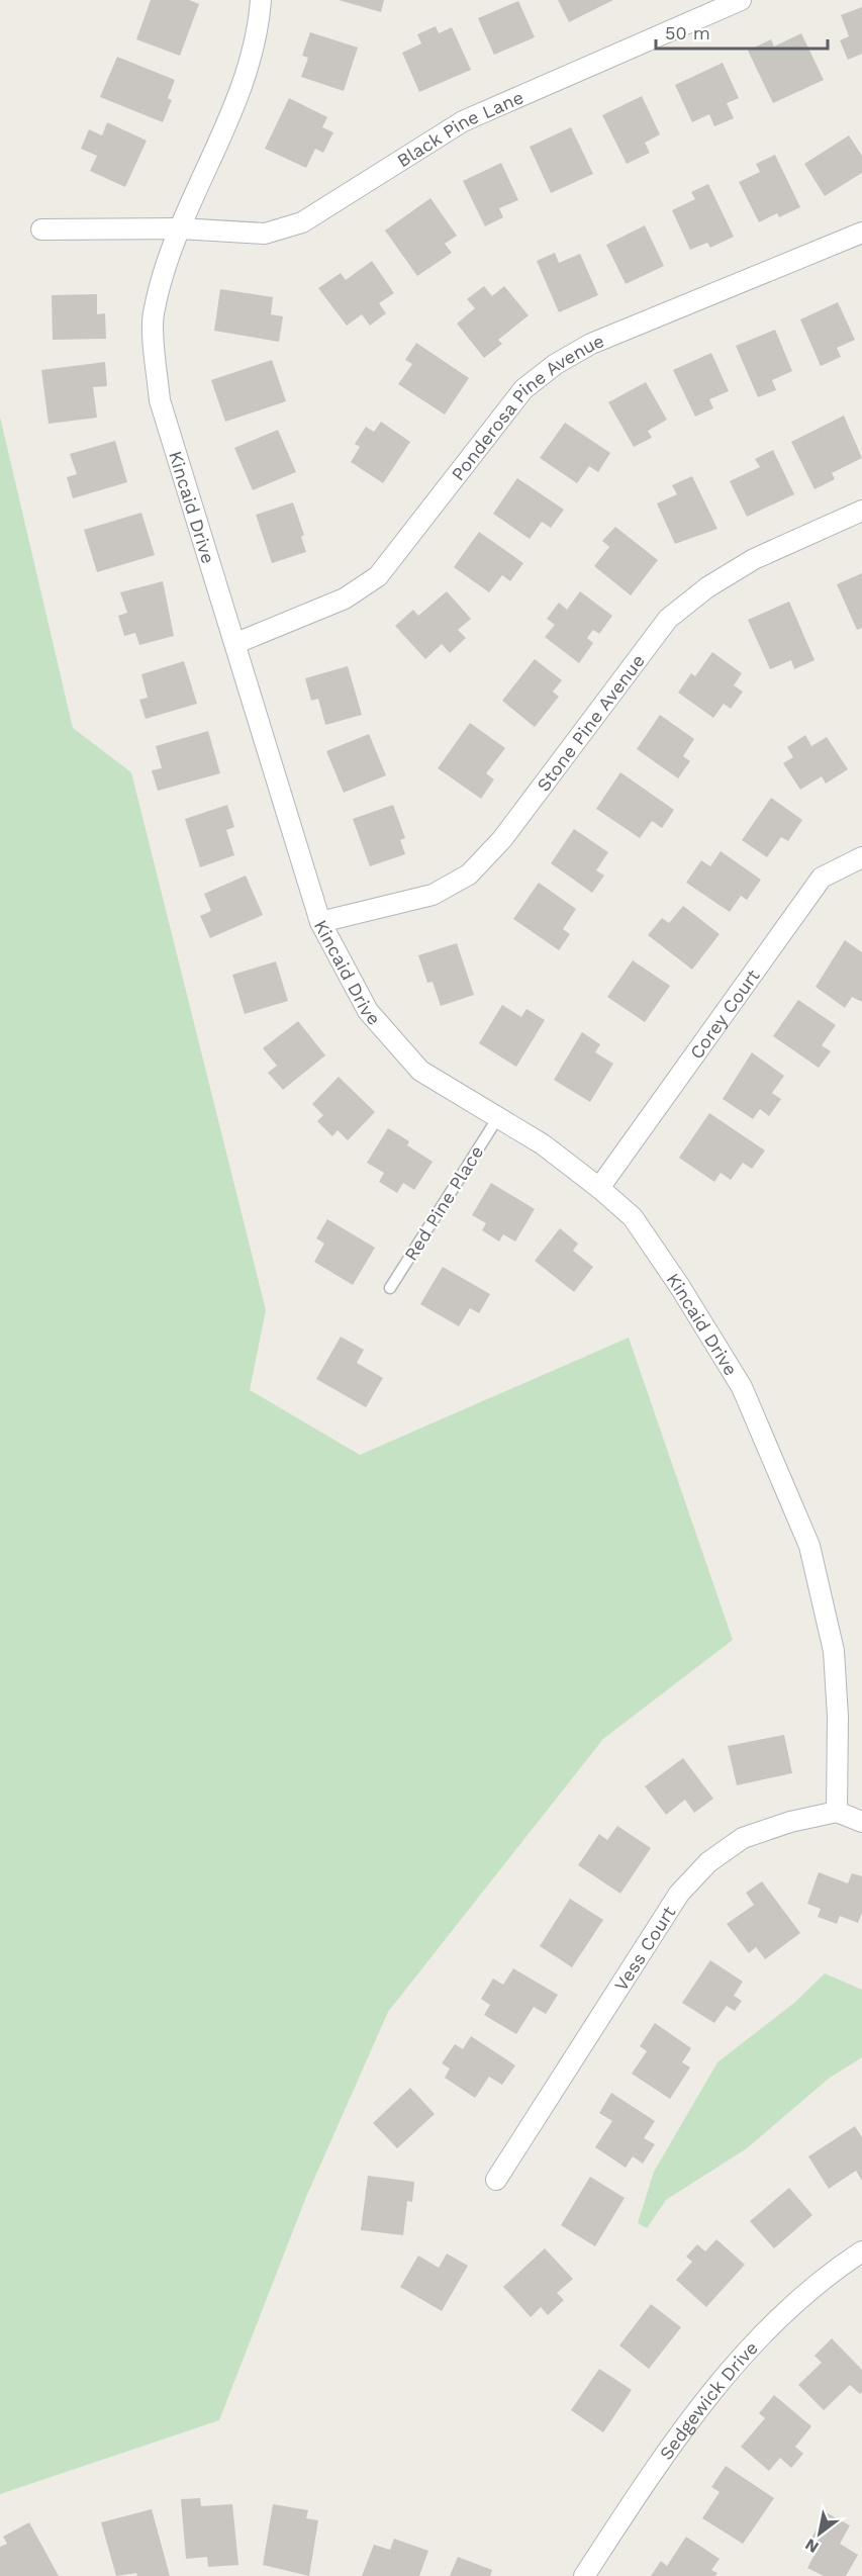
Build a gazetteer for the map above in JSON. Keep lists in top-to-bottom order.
{
  "streets": {
    "street": [
      "Black Pine Lane",
      "Ponderosa Pine Avenue",
      "Kincaid Drive",
      "Stone Pine Avenue",
      "Corey Court",
      "Vess Court",
      "Sedgewick Drive"
    ],
    "lane": ["Red Pine Place"]
  },
  "crossings": [
    ["Black Pine Lane", "Kincaid Drive"],
    ["Ponderosa Pine Avenue", "Kincaid Drive"],
    ["Kincaid Drive", "Stone Pine Avenue"],
    ["Kincaid Drive", "Corey Court"],
    ["Kincaid Drive", "Red Pine Place"],
    ["Kincaid Drive", "Vess Court"]
  ],
  "scale_bar": "50 m",
  "north": "bottom left"
}
